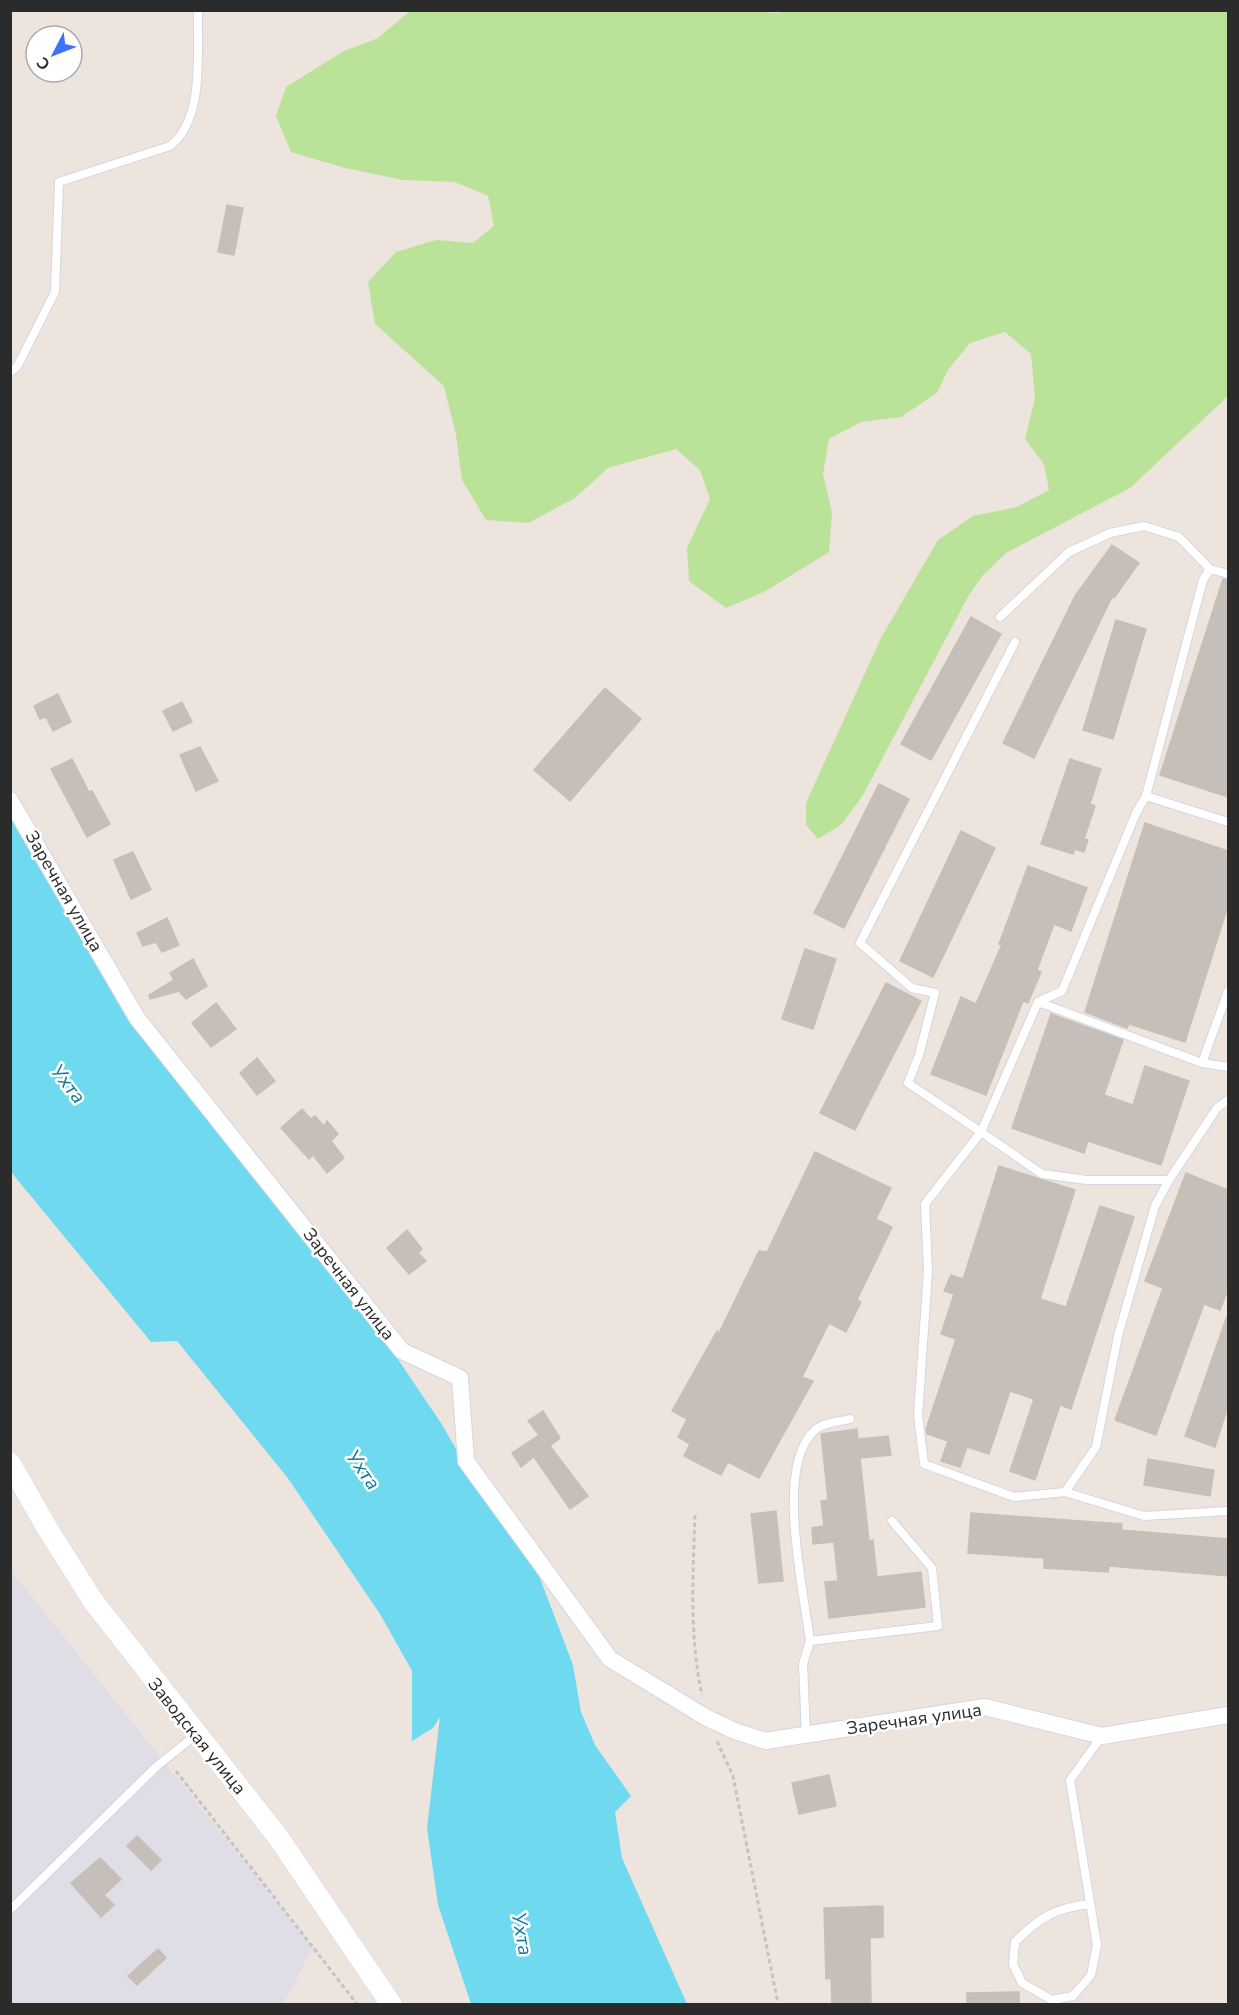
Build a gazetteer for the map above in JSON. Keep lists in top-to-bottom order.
{
  "streets": {
    "street": ["Заречная улица", "Заводская улица"]
  },
  "water": ["Ухта"],
  "north": "bottom left"
}
